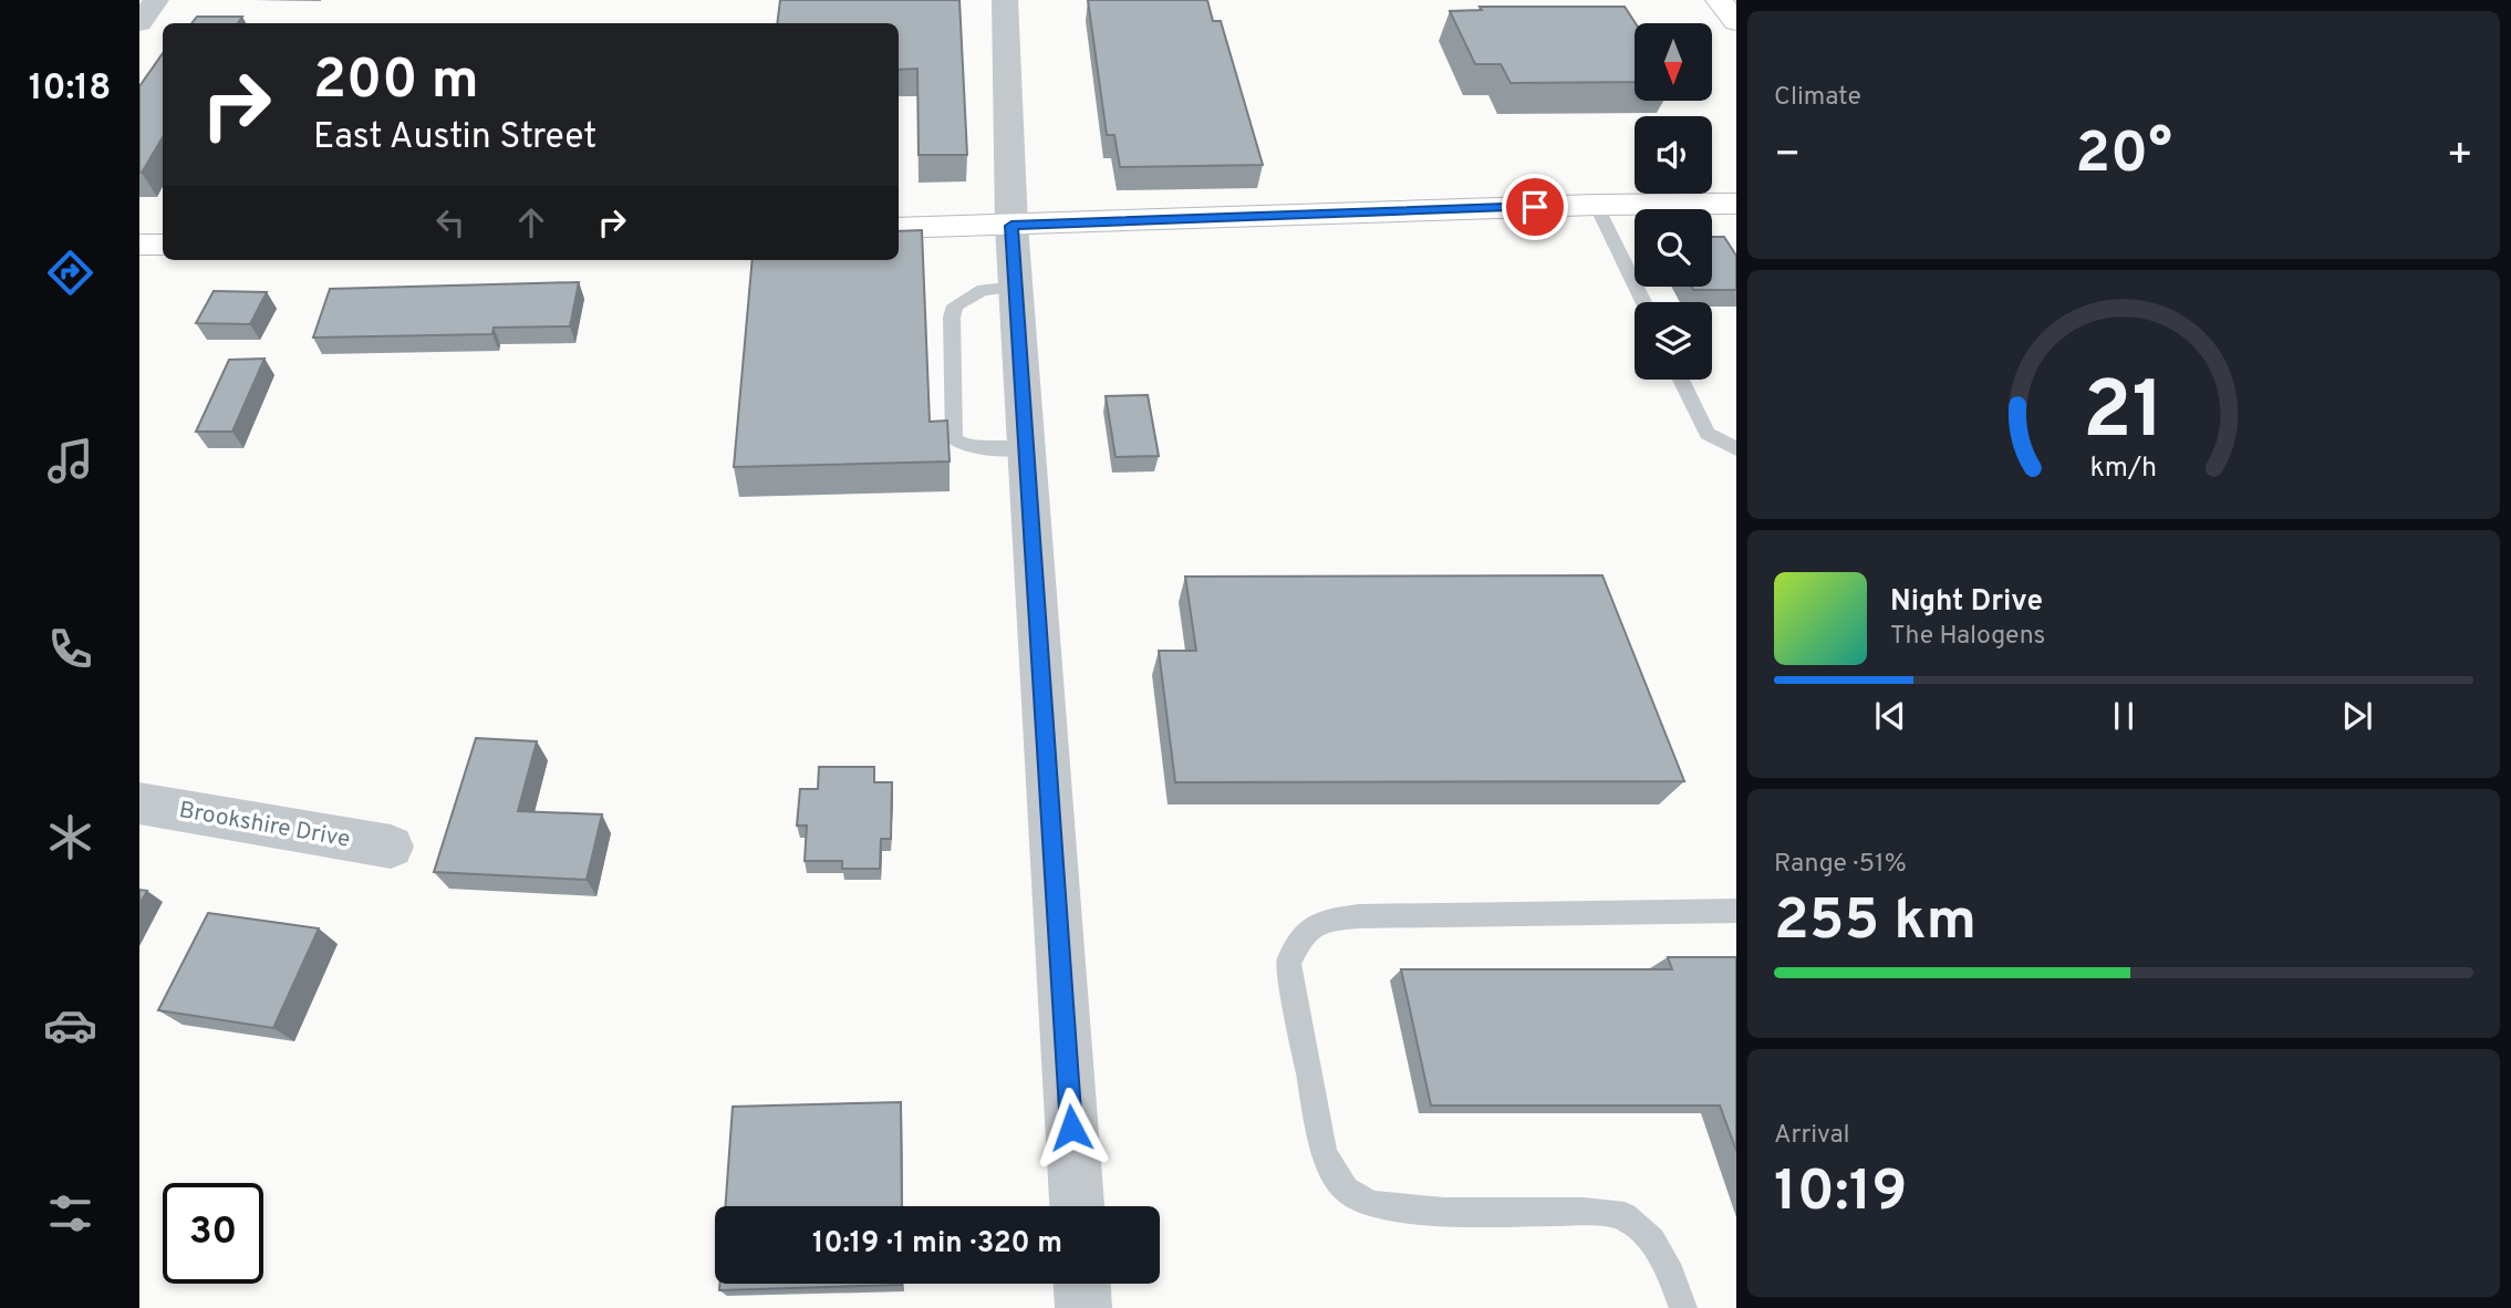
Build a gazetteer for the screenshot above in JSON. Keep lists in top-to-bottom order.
{
  "streets": {
    "street": ["Brookshire Drive"]
  },
  "north": "bottom",
  "page": {
    "tabs": "10:18",
    "tile": [
      "Climate",
      ["Range · 51%", "255 km"],
      ["Arrival", "10:19"]
    ],
    "turn": ["200 m", "East Austin Street"],
    "heat": ["−", "20°", "+"],
    "song": ["Night Drive", "The Halogens"],
    "limit": "30",
    "trip": "10:19 · 1 min · 320 m",
    "gauge": ["21", "km/h"]
  }
}
